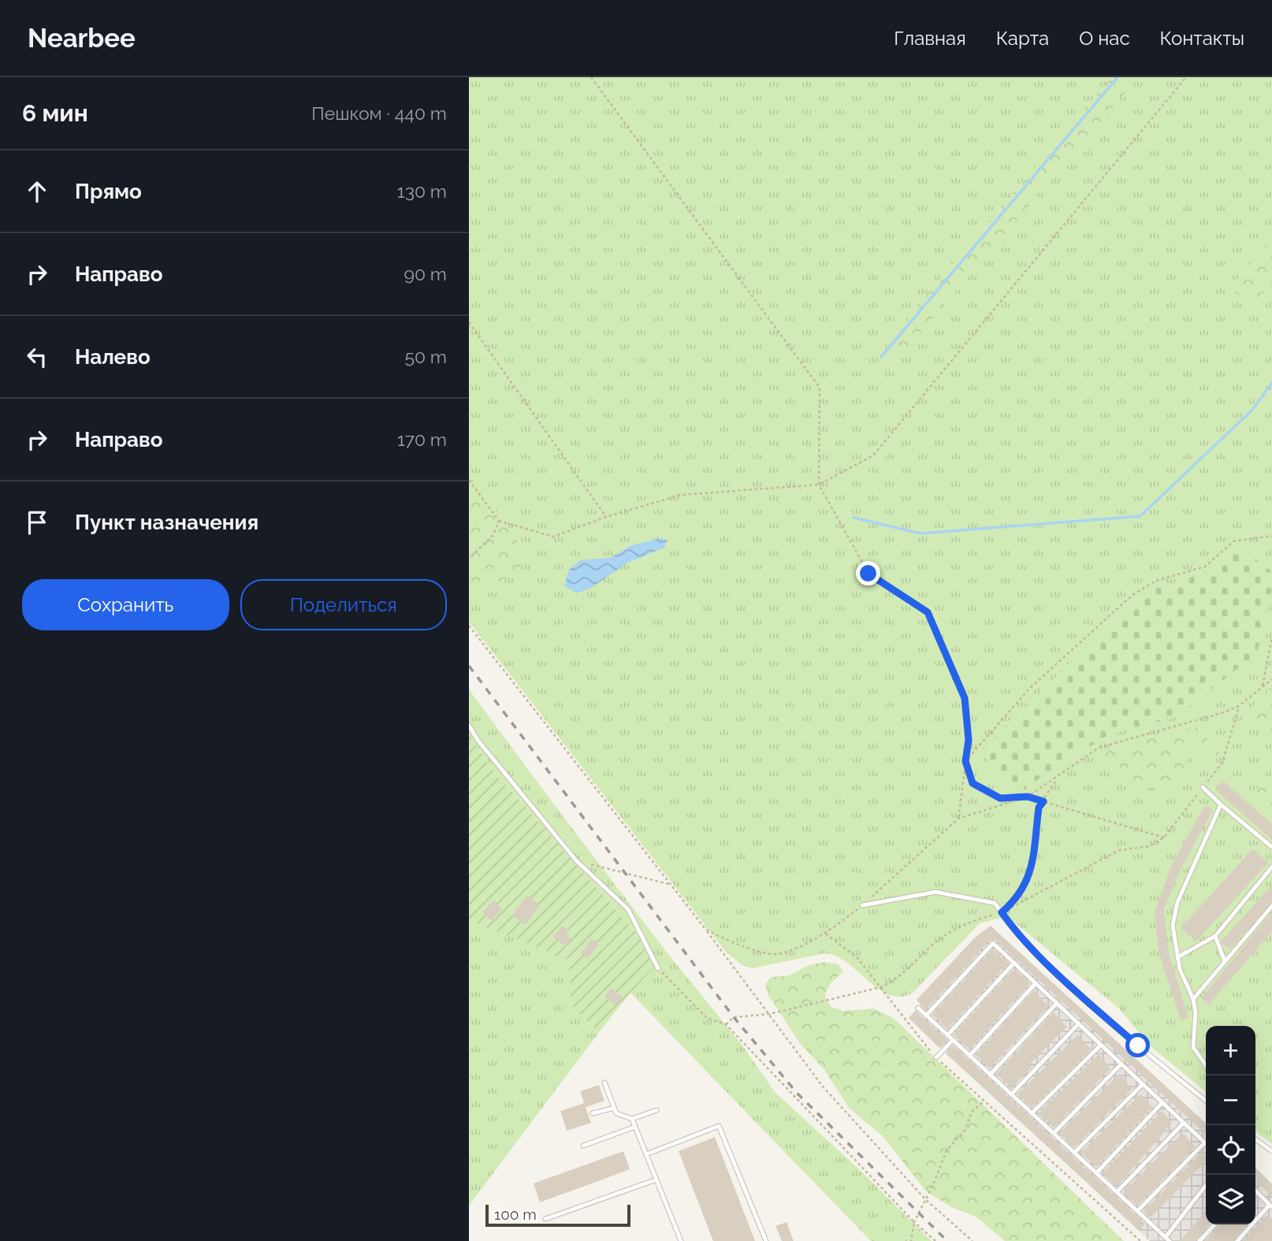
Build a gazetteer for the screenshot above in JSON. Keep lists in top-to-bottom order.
{
  "scale_bar": "100 m",
  "page": {
    "header": "Nearbee",
    "nav": [
      "Главная",
      "Карта",
      "О нас",
      "Контакты"
    ],
    "heading": ["6 мин", "Пешком · 440 m"],
    "list": [
      ["Прямо", "130 m"],
      ["Направо", "90 m"],
      ["Налево", "50 m"],
      ["Направо", "170 m"],
      "Пункт назначения"
    ],
    "buttons": ["Сохранить", "Поделиться"],
    "map_buttons": ["+", "−"],
    "scale": "100 m"
  }
}
